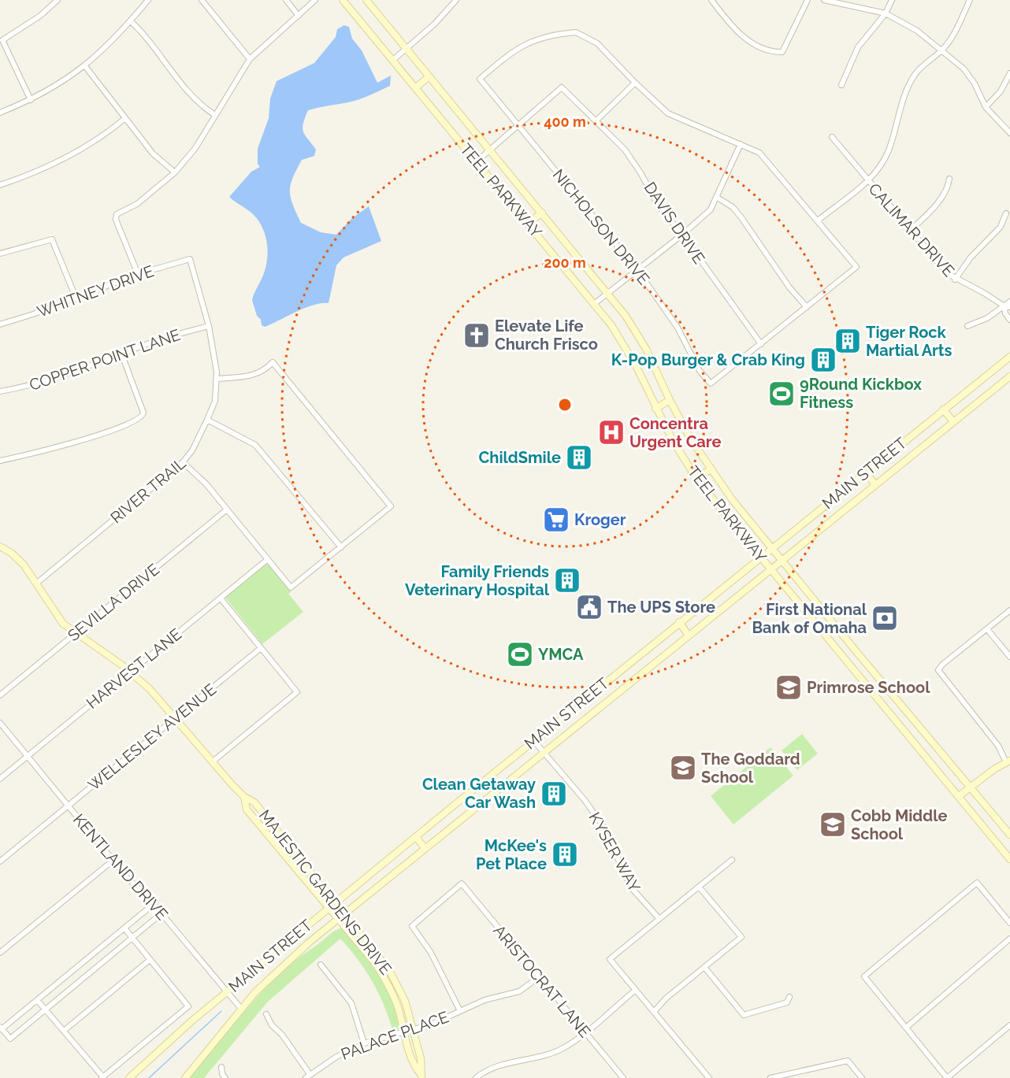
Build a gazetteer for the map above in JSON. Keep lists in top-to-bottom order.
{
  "streets": {
    "main road": ["TEEL PARKWAY", "MAIN STREET", "MAJESTIC GARDENS DRIVE"],
    "street": [
      "DAVIS DRIVE",
      "NICHOLSON DRIVE",
      "CALIMAR DRIVE",
      "WHITNEY DRIVE",
      "COPPER POINT LANE",
      "RIVER TRAIL",
      "SEVILLA DRIVE",
      "HARVEST LANE",
      "WELLESLEY AVENUE",
      "KYSER WAY",
      "KENTLAND DRIVE",
      "ARISTOCRAT LANE",
      "PALACE PLACE"
    ]
  },
  "crossings": [
    ["TEEL PARKWAY", "MAIN STREET"],
    ["DAVIS DRIVE", "NICHOLSON DRIVE"],
    ["WHITNEY DRIVE", "RIVER TRAIL"],
    ["COPPER POINT LANE", "RIVER TRAIL"],
    ["MAIN STREET", "KYSER WAY"],
    ["MAIN STREET", "KENTLAND DRIVE"],
    ["MAIN STREET", "MAJESTIC GARDENS DRIVE"],
    ["RIVER TRAIL", "MAJESTIC GARDENS DRIVE"],
    ["SEVILLA DRIVE", "MAJESTIC GARDENS DRIVE"],
    ["HARVEST LANE", "KENTLAND DRIVE"],
    ["HARVEST LANE", "MAJESTIC GARDENS DRIVE"],
    ["WELLESLEY AVENUE", "KENTLAND DRIVE"],
    ["WELLESLEY AVENUE", "MAJESTIC GARDENS DRIVE"],
    ["MAJESTIC GARDENS DRIVE", "PALACE PLACE"],
    ["ARISTOCRAT LANE", "PALACE PLACE"]
  ],
  "places": {
    "church": ["Elevate Life Church Frisco"],
    "building": [
      "Tiger Rock Martial Arts",
      "K-Pop Burger & Crab King",
      "ChildSmile",
      "Family Friends Veterinary Hospital",
      "Clean Getaway Car Wash",
      "McKee's Pet Place"
    ],
    "sports": ["9Round Kickbox Fitness", "YMCA"],
    "hospital": ["Concentra Urgent Care"],
    "supermarket": ["Kroger"],
    "public building": ["The UPS Store"],
    "bank": ["First National Bank of Omaha"],
    "school or university": ["Primrose School", "The Goddard School", "Cobb Middle School"]
  },
  "rings": ["400 m", "200 m"]
}
